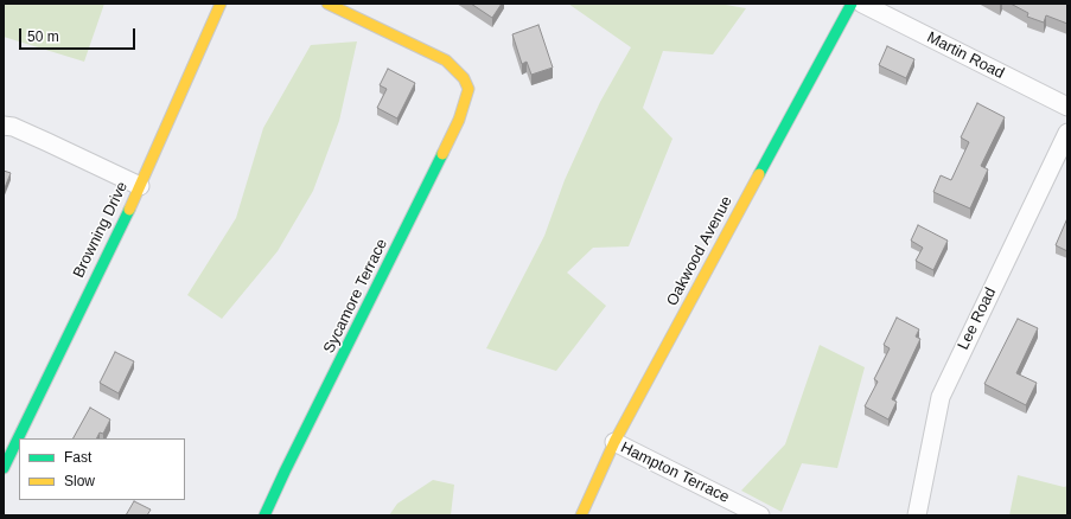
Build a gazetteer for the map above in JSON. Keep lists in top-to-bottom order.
{
  "streets": {
    "street": [
      "Martin Road",
      "Browning Drive",
      "Oakwood Avenue",
      "Sycamore Terrace",
      "Lee Road",
      "Hampton Terrace"
    ]
  },
  "crossings": [
    ["Oakwood Avenue", "Hampton Terrace"]
  ],
  "legend": ["Fast", "Slow"],
  "scale_bar": "50 m"
}
